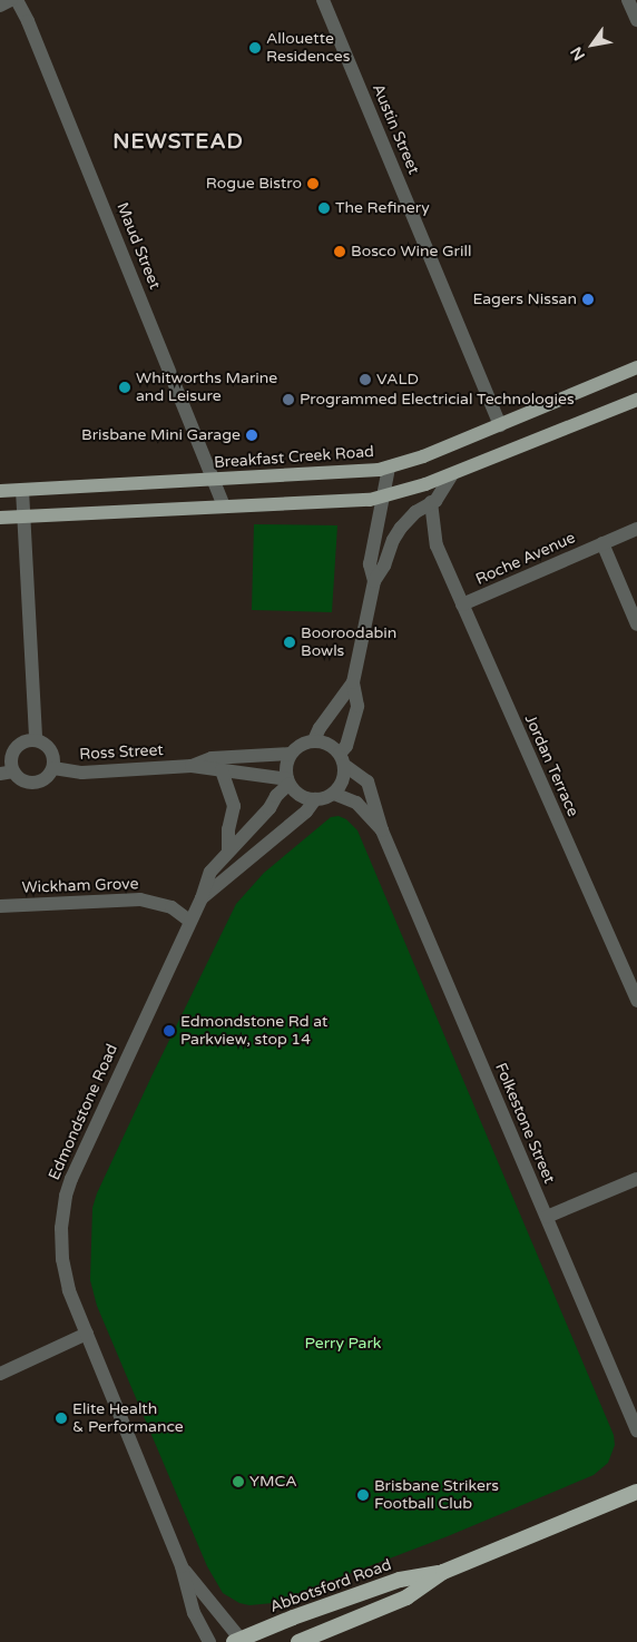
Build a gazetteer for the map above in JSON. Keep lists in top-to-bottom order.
{
  "streets": {
    "highway": ["Abbotsford Road"],
    "main road": ["Breakfast Creek Road"],
    "street": [
      "Austin Street",
      "Maud Street",
      "Roche Avenue",
      "Ross Street",
      "Jordan Terrace",
      "Wickham Grove",
      "Edmondstone Road",
      "Folkestone Street"
    ]
  },
  "crossings": [
    ["Austin Street", "Breakfast Creek Road"],
    ["Maud Street", "Breakfast Creek Road"],
    ["Roche Avenue", "Jordan Terrace"],
    ["Ross Street", "Edmondstone Road"],
    ["Ross Street", "Folkestone Street"],
    ["Wickham Grove", "Edmondstone Road"],
    ["Edmondstone Road", "Folkestone Street"],
    ["Edmondstone Road", "Abbotsford Road"]
  ],
  "districts": ["NEWSTEAD"],
  "parks": ["Perry Park"],
  "places": [
    "Allouette Residences",
    "Rogue Bistro",
    "The Refinery",
    "Bosco Wine Grill",
    "Eagers Nissan",
    "VALD",
    "Whitworths Marine and Leisure",
    "Programmed Electricial Technologies",
    "Brisbane Mini Garage",
    "Booroodabin Bowls",
    "Edmondstone Rd at Parkview, stop 14",
    "Elite Health & Performance",
    "YMCA",
    "Brisbane Strikers Football Club"
  ],
  "north": "bottom left"
}
